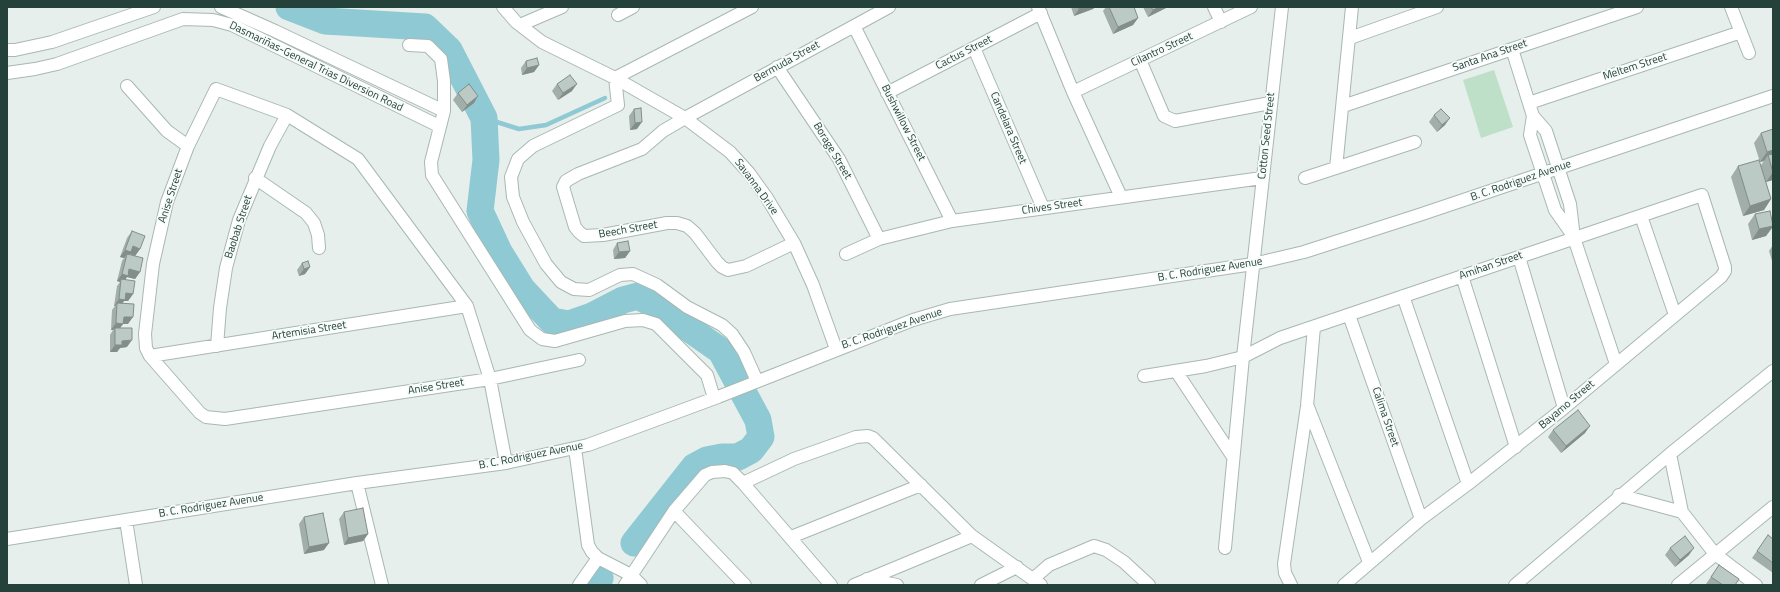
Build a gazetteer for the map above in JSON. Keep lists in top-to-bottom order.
{
  "streets": {
    "street": [
      "Cilantro Street",
      "Cactus Street",
      "Santa Ana Street",
      "Bermuda Street",
      "Dasmariñas-General Trias Diversion Road",
      "Meltem Street",
      "Bushwillow Street",
      "Candelara Street",
      "Cotton Seed Street",
      "Borage Street",
      "B. C. Rodriguez Avenue",
      "Savanna Drive",
      "Anise Street",
      "Chives Street",
      "Baobab Street",
      "Beech Street",
      "Amihan Street",
      "Artemisia Street",
      "Bayamo Street",
      "Calima Street"
    ]
  },
  "crossings": [
    ["Cactus Street", "Bushwillow Street"],
    ["Cactus Street", "Candelara Street"],
    ["Bermuda Street", "Bushwillow Street"],
    ["Bermuda Street", "Borage Street"],
    ["Bermuda Street", "Savanna Drive"],
    ["Bermuda Street", "Beech Street"],
    ["Bushwillow Street", "Chives Street"],
    ["Candelara Street", "Chives Street"],
    ["Cotton Seed Street", "B. C. Rodriguez Avenue"],
    ["Cotton Seed Street", "Chives Street"],
    ["Cotton Seed Street", "Amihan Street"],
    ["Borage Street", "Chives Street"],
    ["B. C. Rodriguez Avenue", "Savanna Drive"],
    ["B. C. Rodriguez Avenue", "Anise Street"],
    ["Savanna Drive", "Beech Street"],
    ["Anise Street", "Baobab Street"],
    ["Anise Street", "Artemisia Street"],
    ["Baobab Street", "Artemisia Street"],
    ["Amihan Street", "Bayamo Street"],
    ["Amihan Street", "Calima Street"],
    ["Bayamo Street", "Calima Street"]
  ]
}
